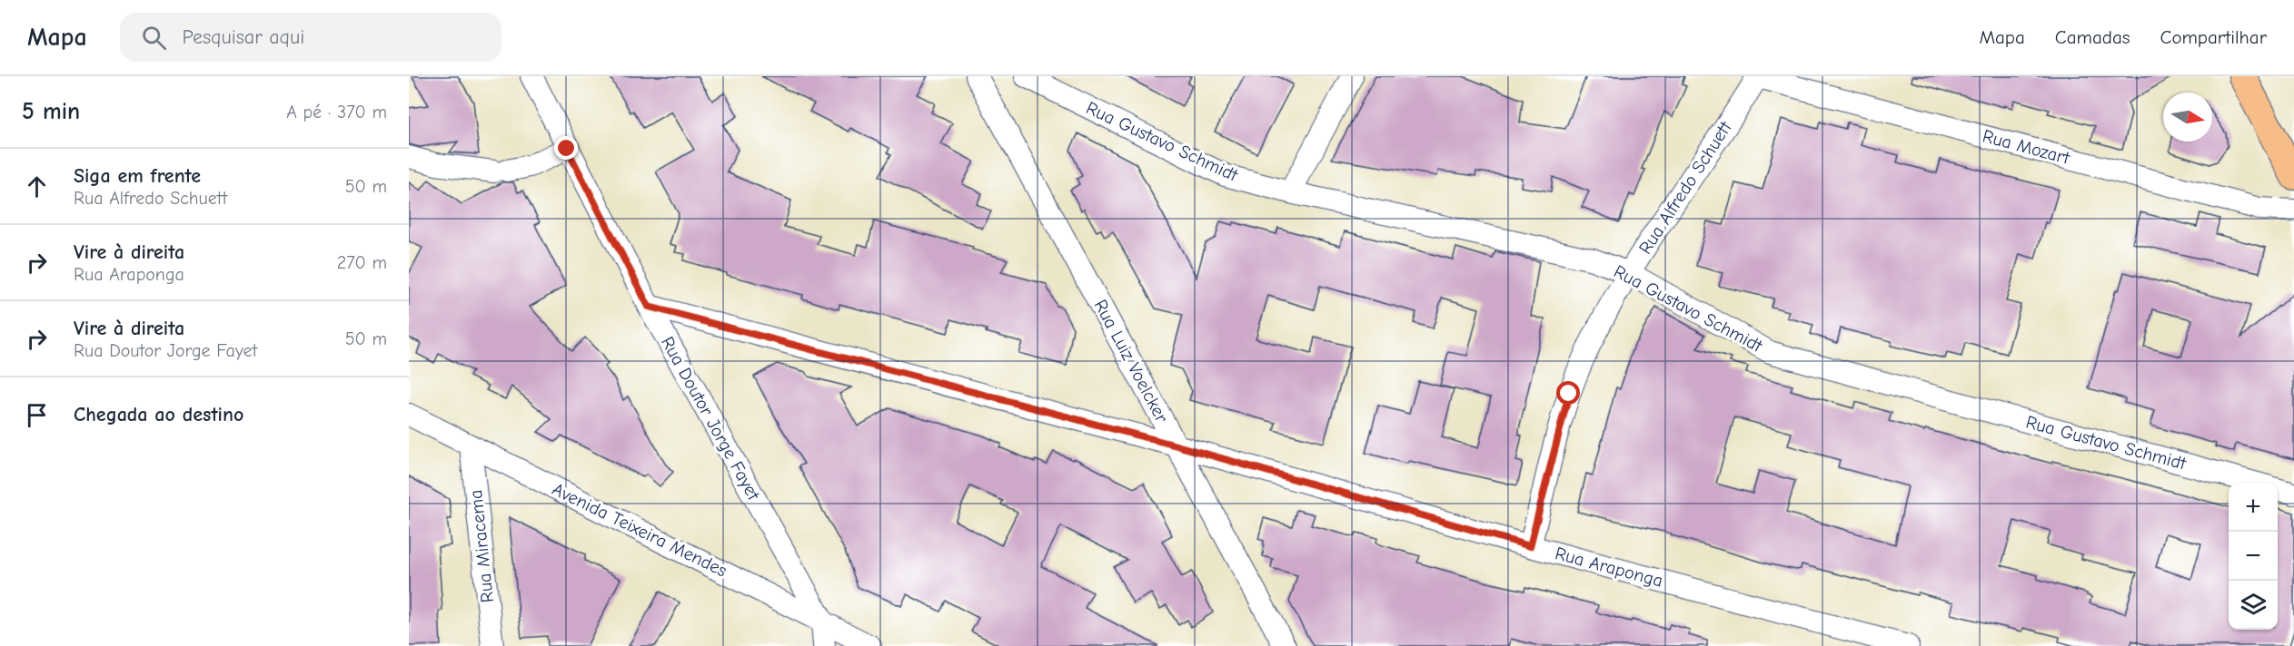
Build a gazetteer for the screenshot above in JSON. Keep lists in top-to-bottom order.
{
  "streets": {
    "street": [
      "Rua Gustavo Schmidt",
      "Rua Mozart",
      "Rua Alfredo Schuett",
      "Rua Luiz Voelcker",
      "Rua Doutor Jorge Fayet",
      "Avenida Teixeira Mendes",
      "Rua Miracema",
      "Rua Araponga"
    ]
  },
  "crossings": [
    ["Rua Gustavo Schmidt", "Rua Alfredo Schuett"],
    ["Rua Mozart", "Rua Alfredo Schuett"],
    ["Rua Alfredo Schuett", "Rua Araponga"],
    ["Rua Luiz Voelcker", "Rua Araponga"],
    ["Rua Doutor Jorge Fayet", "Avenida Teixeira Mendes"],
    ["Rua Doutor Jorge Fayet", "Rua Araponga"],
    ["Avenida Teixeira Mendes", "Rua Miracema"]
  ],
  "north": "right",
  "page": {
    "header": "Mapa",
    "search": "Pesquisar aqui",
    "nav": ["Mapa", "Camadas", "Compartilhar"],
    "heading": ["5 min", "A pé · 370 m"],
    "list": [
      ["Siga em frente", "Rua Alfredo Schuett", "50 m"],
      ["Vire à direita", "Rua Araponga", "270 m"],
      ["Vire à direita", "Rua Doutor Jorge Fayet", "50 m"],
      "Chegada ao destino"
    ],
    "map_buttons": ["+", "−"]
  }
}
